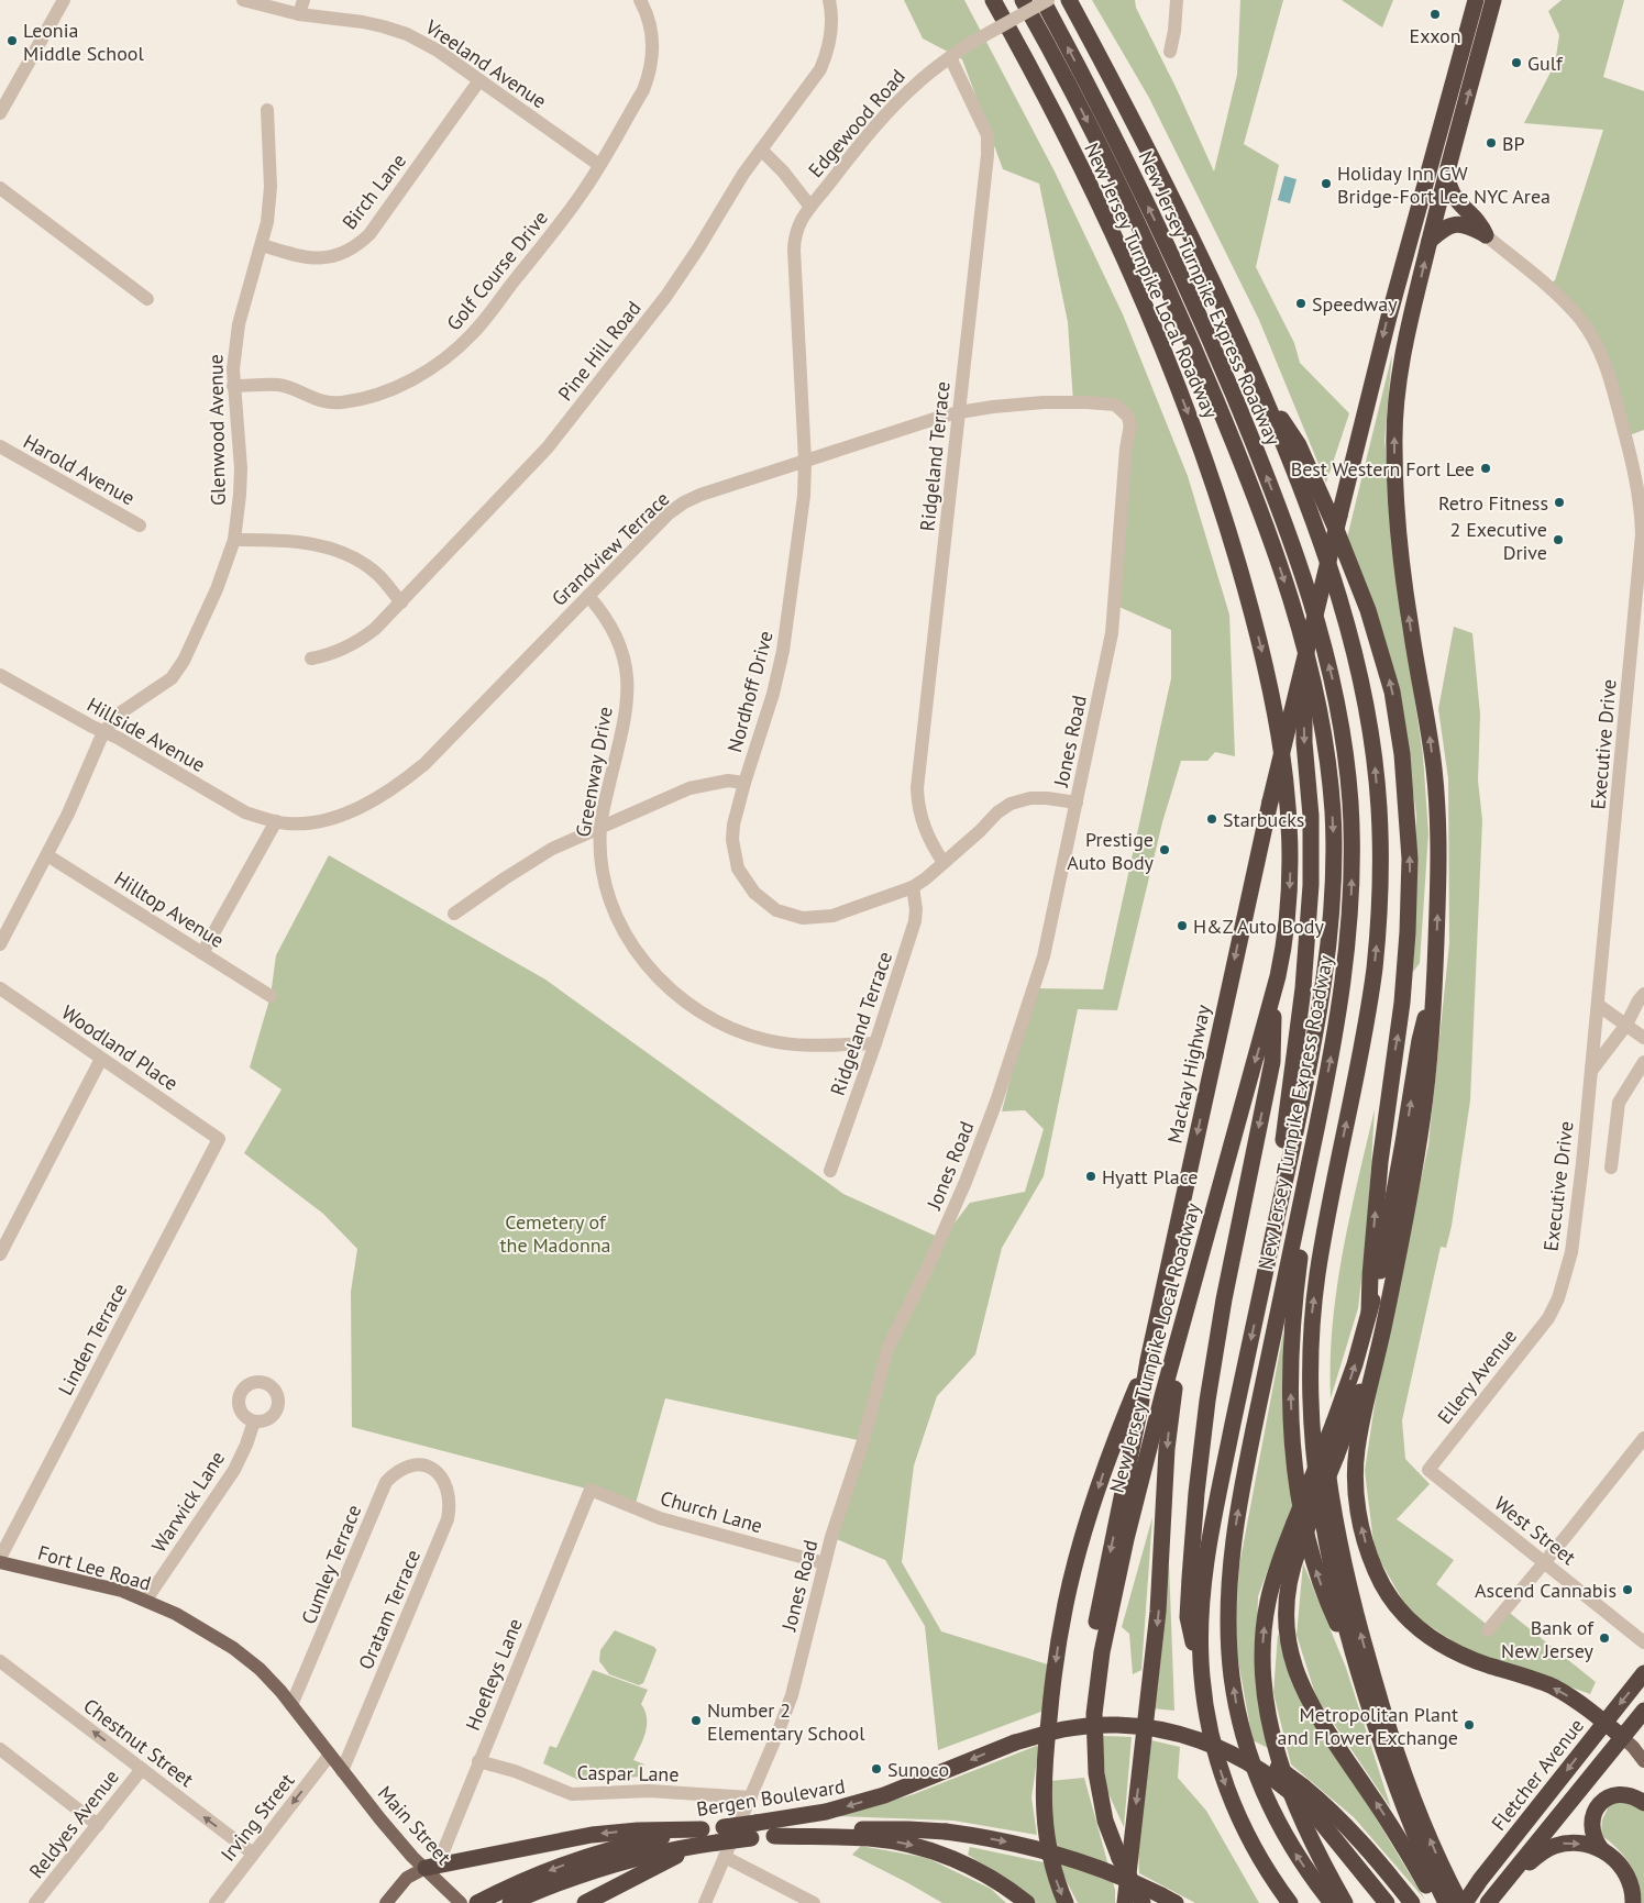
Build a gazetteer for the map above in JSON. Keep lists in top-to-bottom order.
{
  "streets": {
    "highway": [
      "New Jersey Turnpike Local Roadway",
      "New Jersey Turnpike Express Roadway",
      "Mackay Highway",
      "Fletcher Avenue",
      "Bergen Boulevard"
    ],
    "main road": ["Fort Lee Road", "Main Street"],
    "street": [
      "Vreeland Avenue",
      "Edgewood Road",
      "Birch Lane",
      "Golf Course Drive",
      "Pine Hill Road",
      "Glenwood Avenue",
      "Ridgeland Terrace",
      "Harold Avenue",
      "Grandview Terrace",
      "Nordhoff Drive",
      "Hillside Avenue",
      "Jones Road",
      "Executive Drive",
      "Greenway Drive",
      "Hilltop Avenue",
      "Woodland Place",
      "Linden Terrace",
      "Ellery Avenue",
      "Warwick Lane",
      "Church Lane",
      "West Street",
      "Cumley Terrace",
      "Oratam Terrace",
      "Hoefleys Lane",
      "Chestnut Street",
      "Caspar Lane",
      "Irving Street",
      "Reldyes Avenue"
    ]
  },
  "crossings": [
    ["Vreeland Avenue", "Birch Lane"],
    ["Vreeland Avenue", "Golf Course Drive"],
    ["Edgewood Road", "Ridgeland Terrace"],
    ["Edgewood Road", "Nordhoff Drive"],
    ["Birch Lane", "Glenwood Avenue"],
    ["Golf Course Drive", "Glenwood Avenue"],
    ["Glenwood Avenue", "Hillside Avenue"],
    ["Glenwood Avenue", "Hilltop Avenue"],
    ["Ridgeland Terrace", "Grandview Terrace"],
    ["Ridgeland Terrace", "Nordhoff Drive"],
    ["Ridgeland Terrace", "Greenway Drive"],
    ["Grandview Terrace", "Nordhoff Drive"],
    ["Grandview Terrace", "Hillside Avenue"],
    ["Grandview Terrace", "Jones Road"],
    ["Grandview Terrace", "Greenway Drive"],
    ["Nordhoff Drive", "Jones Road"],
    ["Jones Road", "Church Lane"],
    ["Jones Road", "Caspar Lane"],
    ["Executive Drive", "Ellery Avenue"],
    ["Woodland Place", "Linden Terrace"],
    ["Ellery Avenue", "West Street"],
    ["Warwick Lane", "Fort Lee Road"],
    ["Church Lane", "Hoefleys Lane"],
    ["Cumley Terrace", "Fort Lee Road"],
    ["Cumley Terrace", "Oratam Terrace"],
    ["Fort Lee Road", "Oratam Terrace"],
    ["Fort Lee Road", "Irving Street"],
    ["Fort Lee Road", "Main Street"],
    ["Oratam Terrace", "Main Street"],
    ["Hoefleys Lane", "Caspar Lane"],
    ["Hoefleys Lane", "Main Street"],
    ["Chestnut Street", "Irving Street"],
    ["Chestnut Street", "Reldyes Avenue"]
  ],
  "one_way": ["Irving Street"],
  "parks": ["Cemetery of the Madonna"],
  "places": [
    "Exxon",
    "Leonia Middle School",
    "Gulf",
    "BP",
    "Holiday Inn GW Bridge-Fort Lee NYC Area",
    "Speedway",
    "Best Western Fort Lee",
    "Retro Fitness",
    "2 Executive Drive",
    "Starbucks",
    "Prestige Auto Body",
    "H&Z Auto Body",
    "Hyatt Place",
    "Ascend Cannabis",
    "Bank of New Jersey",
    "Number 2 Elementary School",
    "Metropolitan Plant and Flower Exchange",
    "Sunoco"
  ]
}
